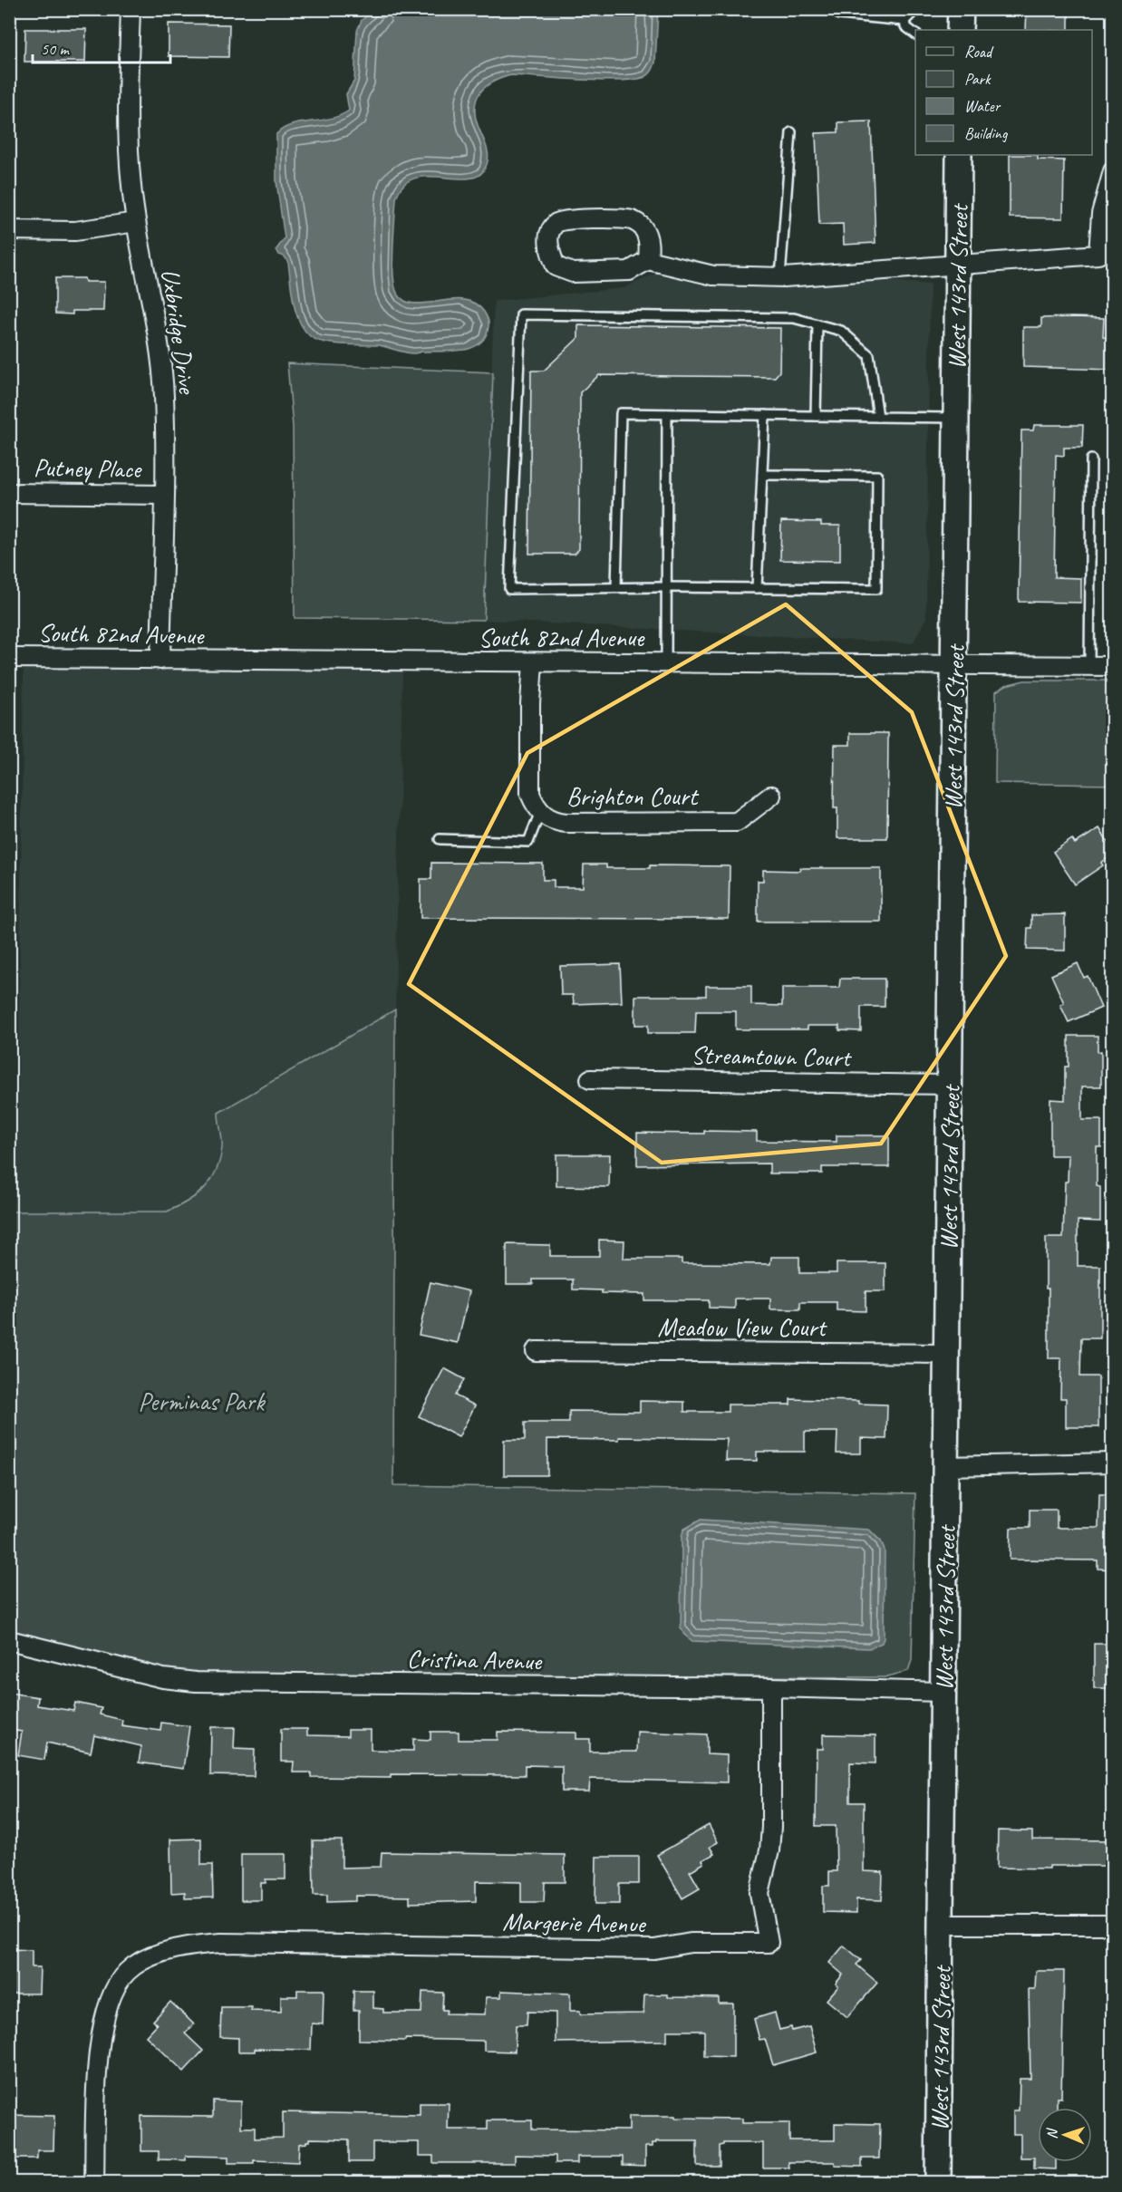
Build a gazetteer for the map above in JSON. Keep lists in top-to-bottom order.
{
  "streets": {
    "main road": ["West 143rd Street"],
    "street": [
      "Uxbridge Drive",
      "Putney Place",
      "South 82nd Avenue",
      "Brighton Court",
      "Streamtown Court",
      "Meadow View Court",
      "Cristina Avenue",
      "Margerie Avenue"
    ]
  },
  "crossings": [
    ["West 143rd Street", "South 82nd Avenue"],
    ["West 143rd Street", "Streamtown Court"],
    ["West 143rd Street", "Meadow View Court"],
    ["West 143rd Street", "Cristina Avenue"],
    ["Uxbridge Drive", "Putney Place"],
    ["Uxbridge Drive", "South 82nd Avenue"],
    ["South 82nd Avenue", "Brighton Court"],
    ["Cristina Avenue", "Margerie Avenue"]
  ],
  "parks": ["Perminas Park"],
  "legend": [
    "Road",
    "Park",
    "Water",
    "Building"
  ],
  "scale_bar": "50 m",
  "north": "left"
}
